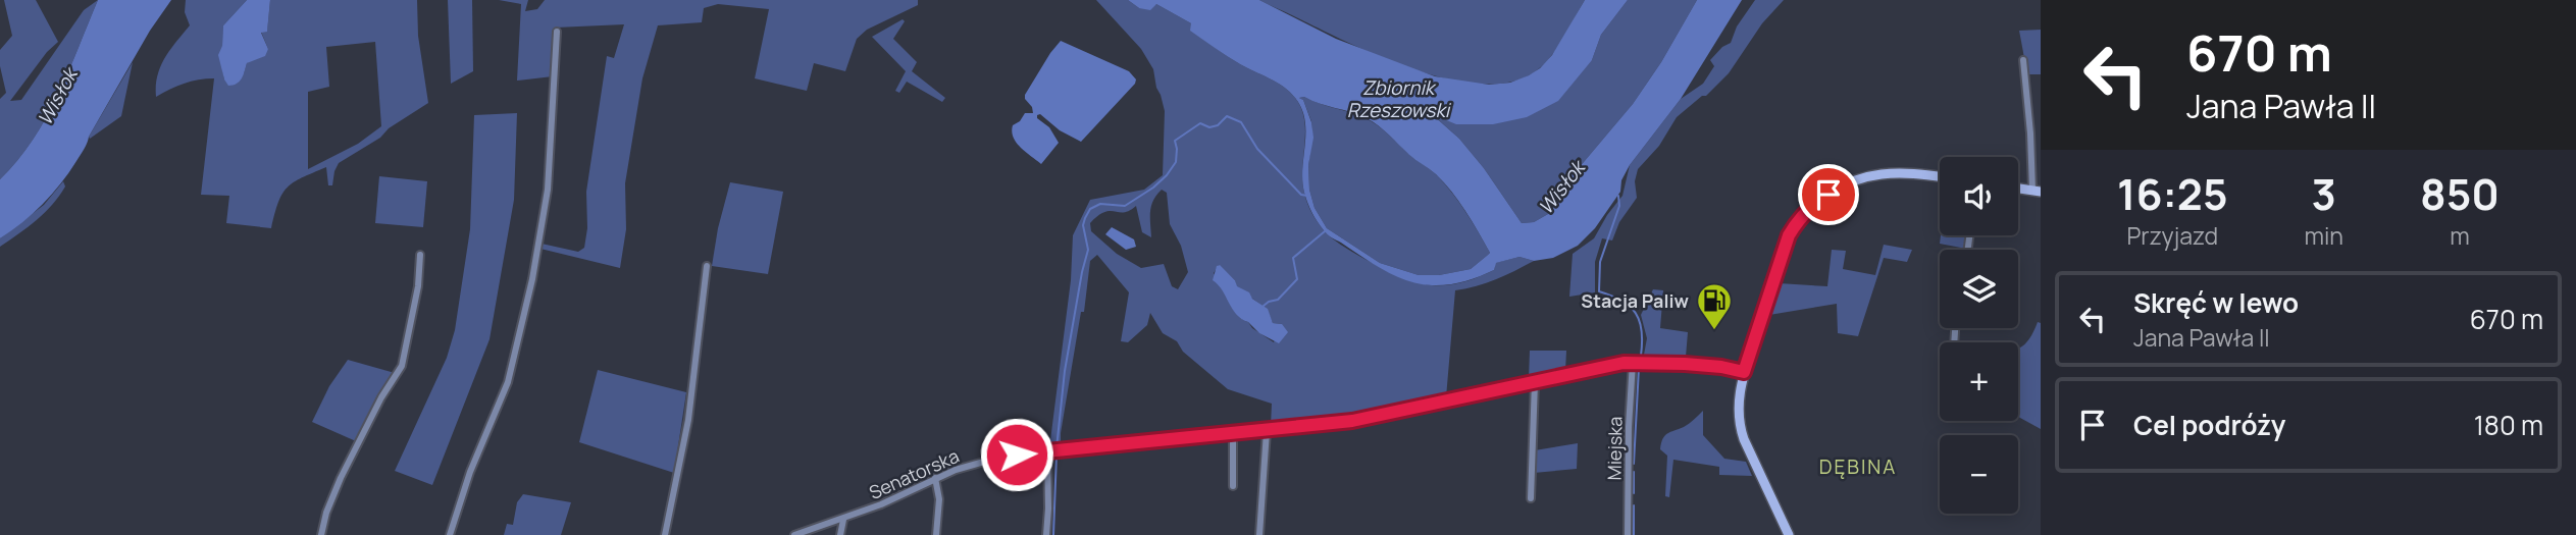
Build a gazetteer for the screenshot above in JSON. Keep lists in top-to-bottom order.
{
  "streets": {
    "street": ["Miejska", "Senatorska"]
  },
  "crossings": [
    ["Miejska", "Senatorska"]
  ],
  "districts": ["DĘBINA"],
  "water": ["Zbiornik Rzeszowski", "Wisłok"],
  "places": {
    "fuel station": ["Stacja Paliw"]
  },
  "page": {
    "turn": ["670 m", "Jana Pawła II"],
    "eta": [
      "16:25",
      "Przyjazd",
      "3",
      "min",
      "850",
      "m"
    ],
    "map_buttons": ["+", "−"],
    "list": [
      {
        "name": "Skręć w lewo",
        "note": "Jana Pawła II",
        "value": "670 m"
      },
      {
        "name": "Cel podróży",
        "value": "180 m"
      }
    ]
  }
}
